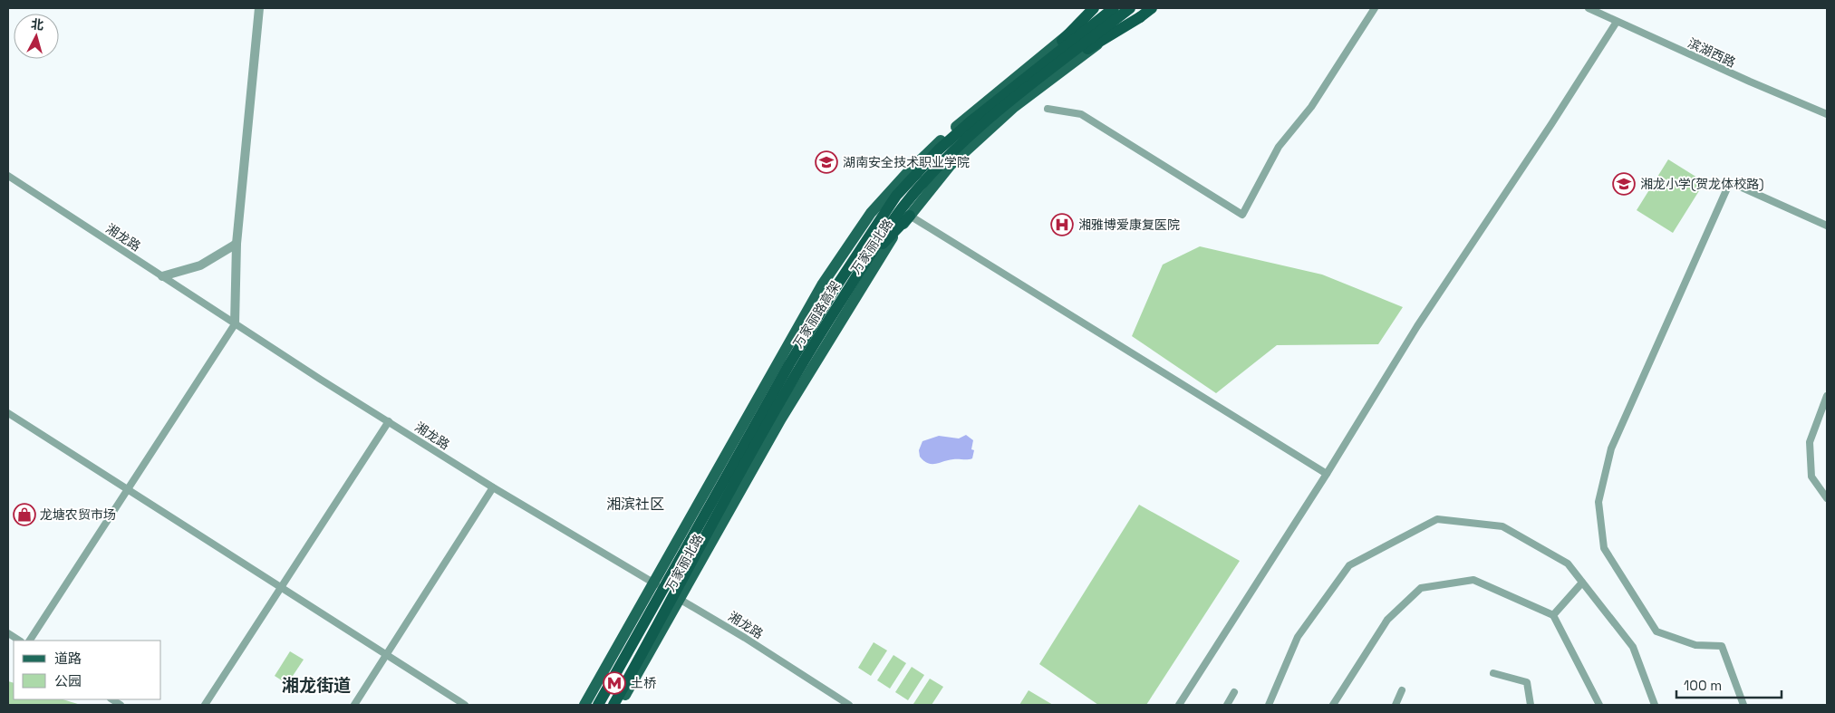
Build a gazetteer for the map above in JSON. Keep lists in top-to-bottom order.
{
  "streets": {
    "highway": ["万家丽路高架"],
    "main road": ["万家丽北路"],
    "street": ["滨湖西路", "湘龙路"]
  },
  "crossings": [
    ["湘龙路", "万家丽北路"]
  ],
  "districts": ["湘滨社区", "湘龙街道"],
  "places": {
    "school or university": ["湖南安全技术职业学院", "湘龙小学(贺龙体校路)"],
    "hospital": ["湘雅博爱康复医院"],
    "shop": ["龙塘农贸市场"],
    "metro station": ["土桥"]
  },
  "legend": ["道路", "公园"],
  "scale_bar": "100 m",
  "north": "top"
}
